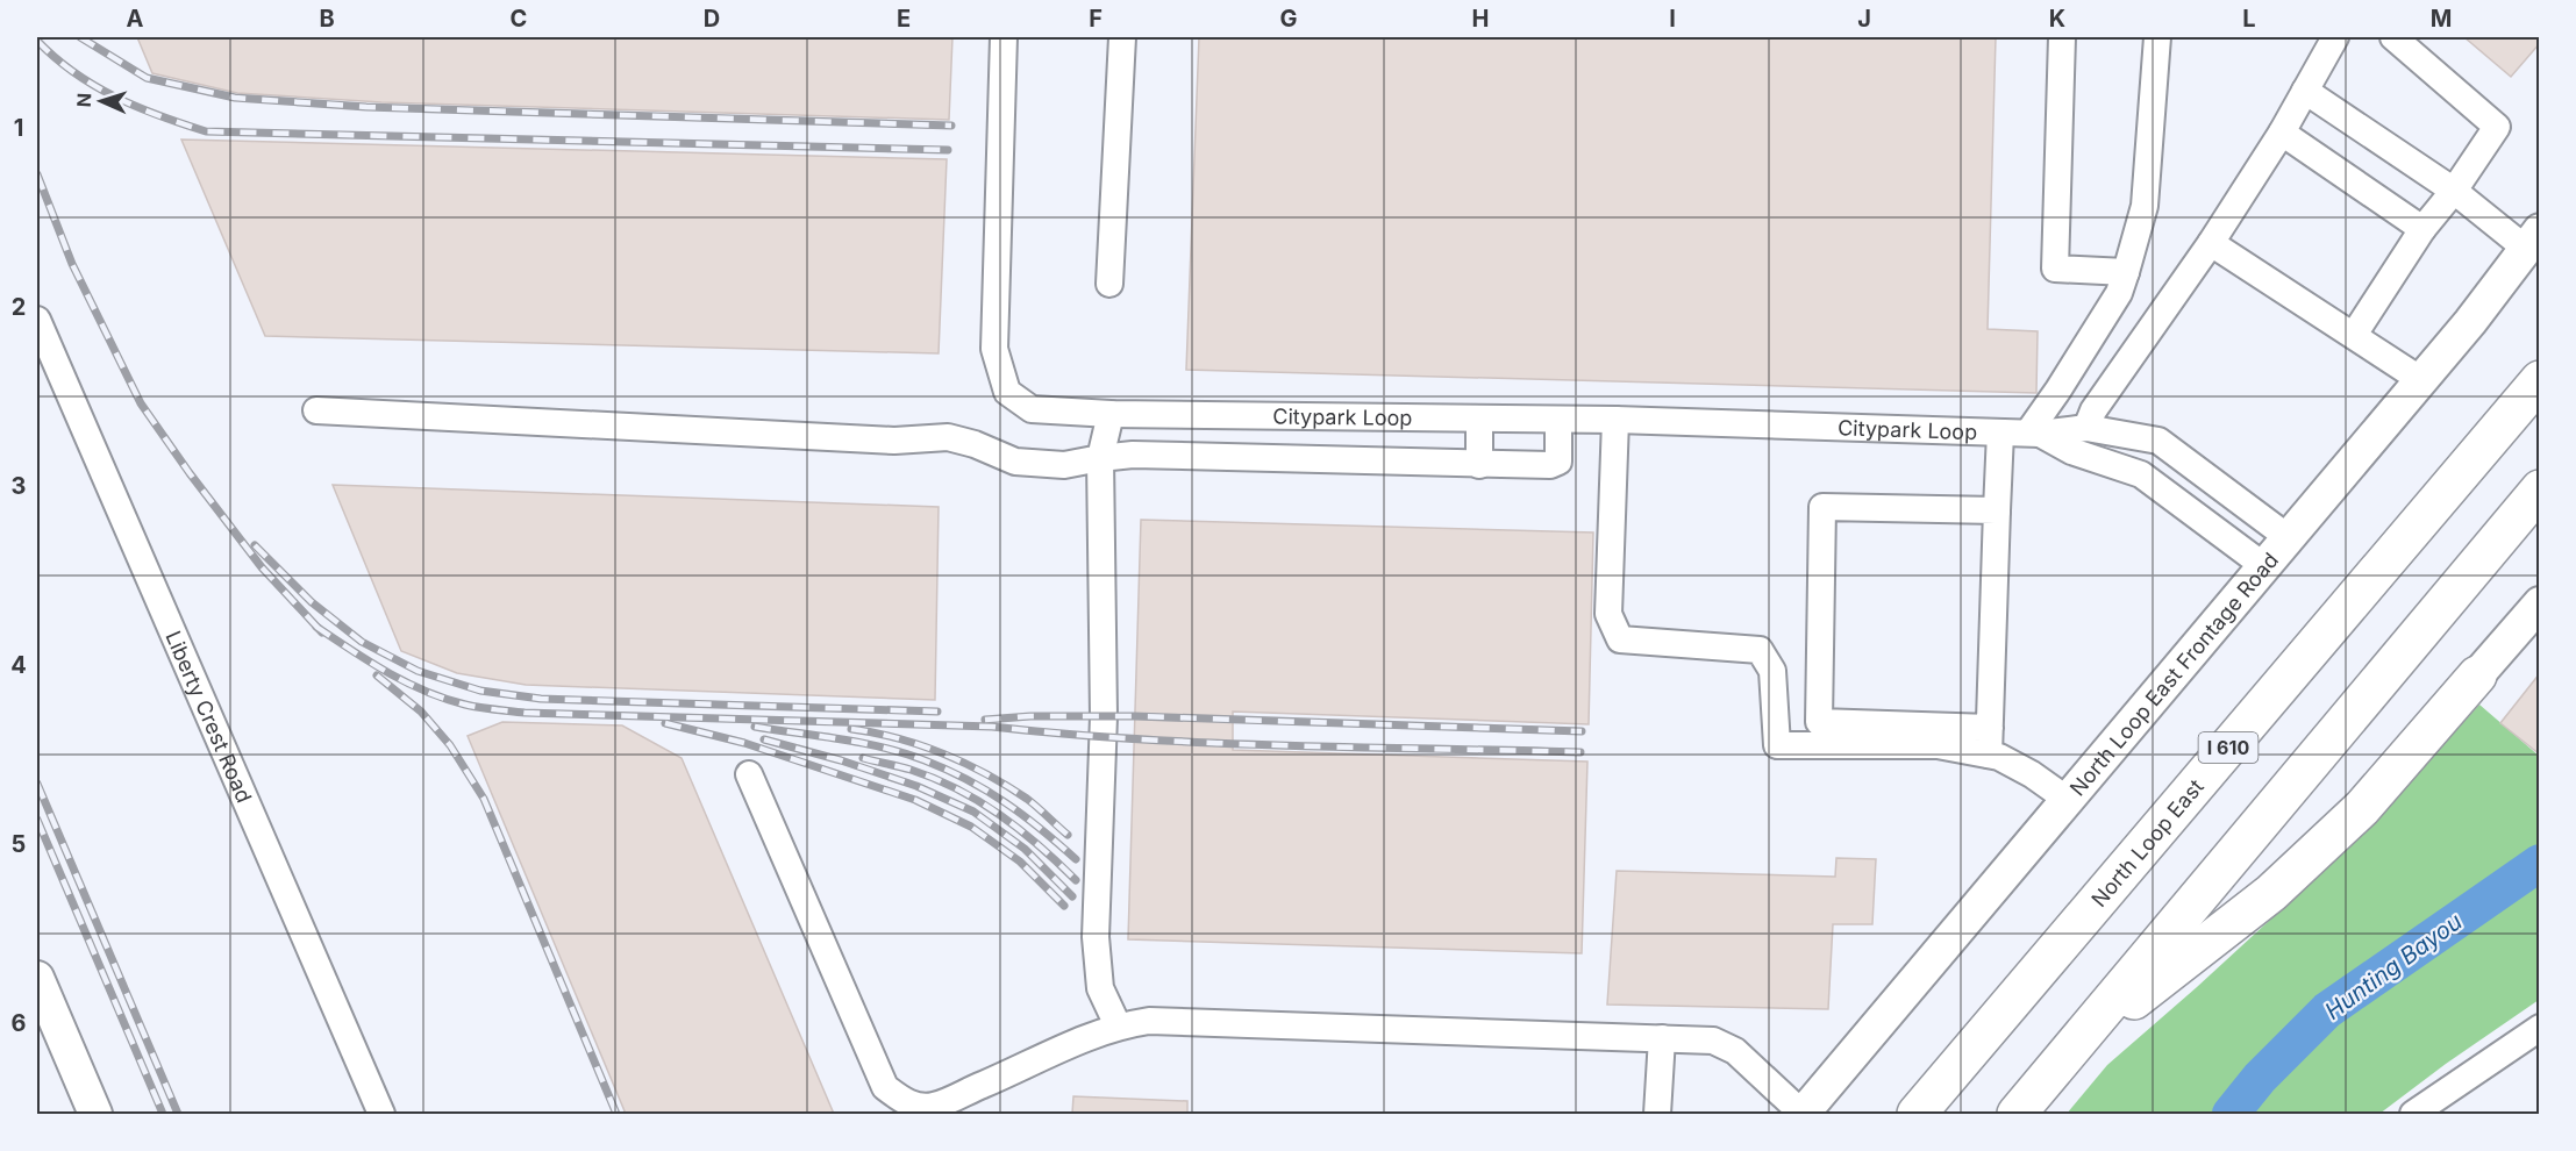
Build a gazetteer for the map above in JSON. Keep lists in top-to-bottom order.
{
  "streets": {
    "highway": ["I 610", "North Loop East"],
    "main road": ["North Loop East Frontage Road"],
    "street": ["Citypark Loop", "Liberty Crest Road"]
  },
  "crossings": [
    ["Citypark Loop", "North Loop East Frontage Road"]
  ],
  "water": ["Hunting Bayou"],
  "north": "left",
  "grid": {
    "columns": [
      "A",
      "B",
      "C",
      "D",
      "E",
      "F",
      "G",
      "H",
      "I",
      "J",
      "K",
      "L",
      "M"
    ],
    "rows": [
      "1",
      "2",
      "3",
      "4",
      "5",
      "6"
    ]
  }
}
